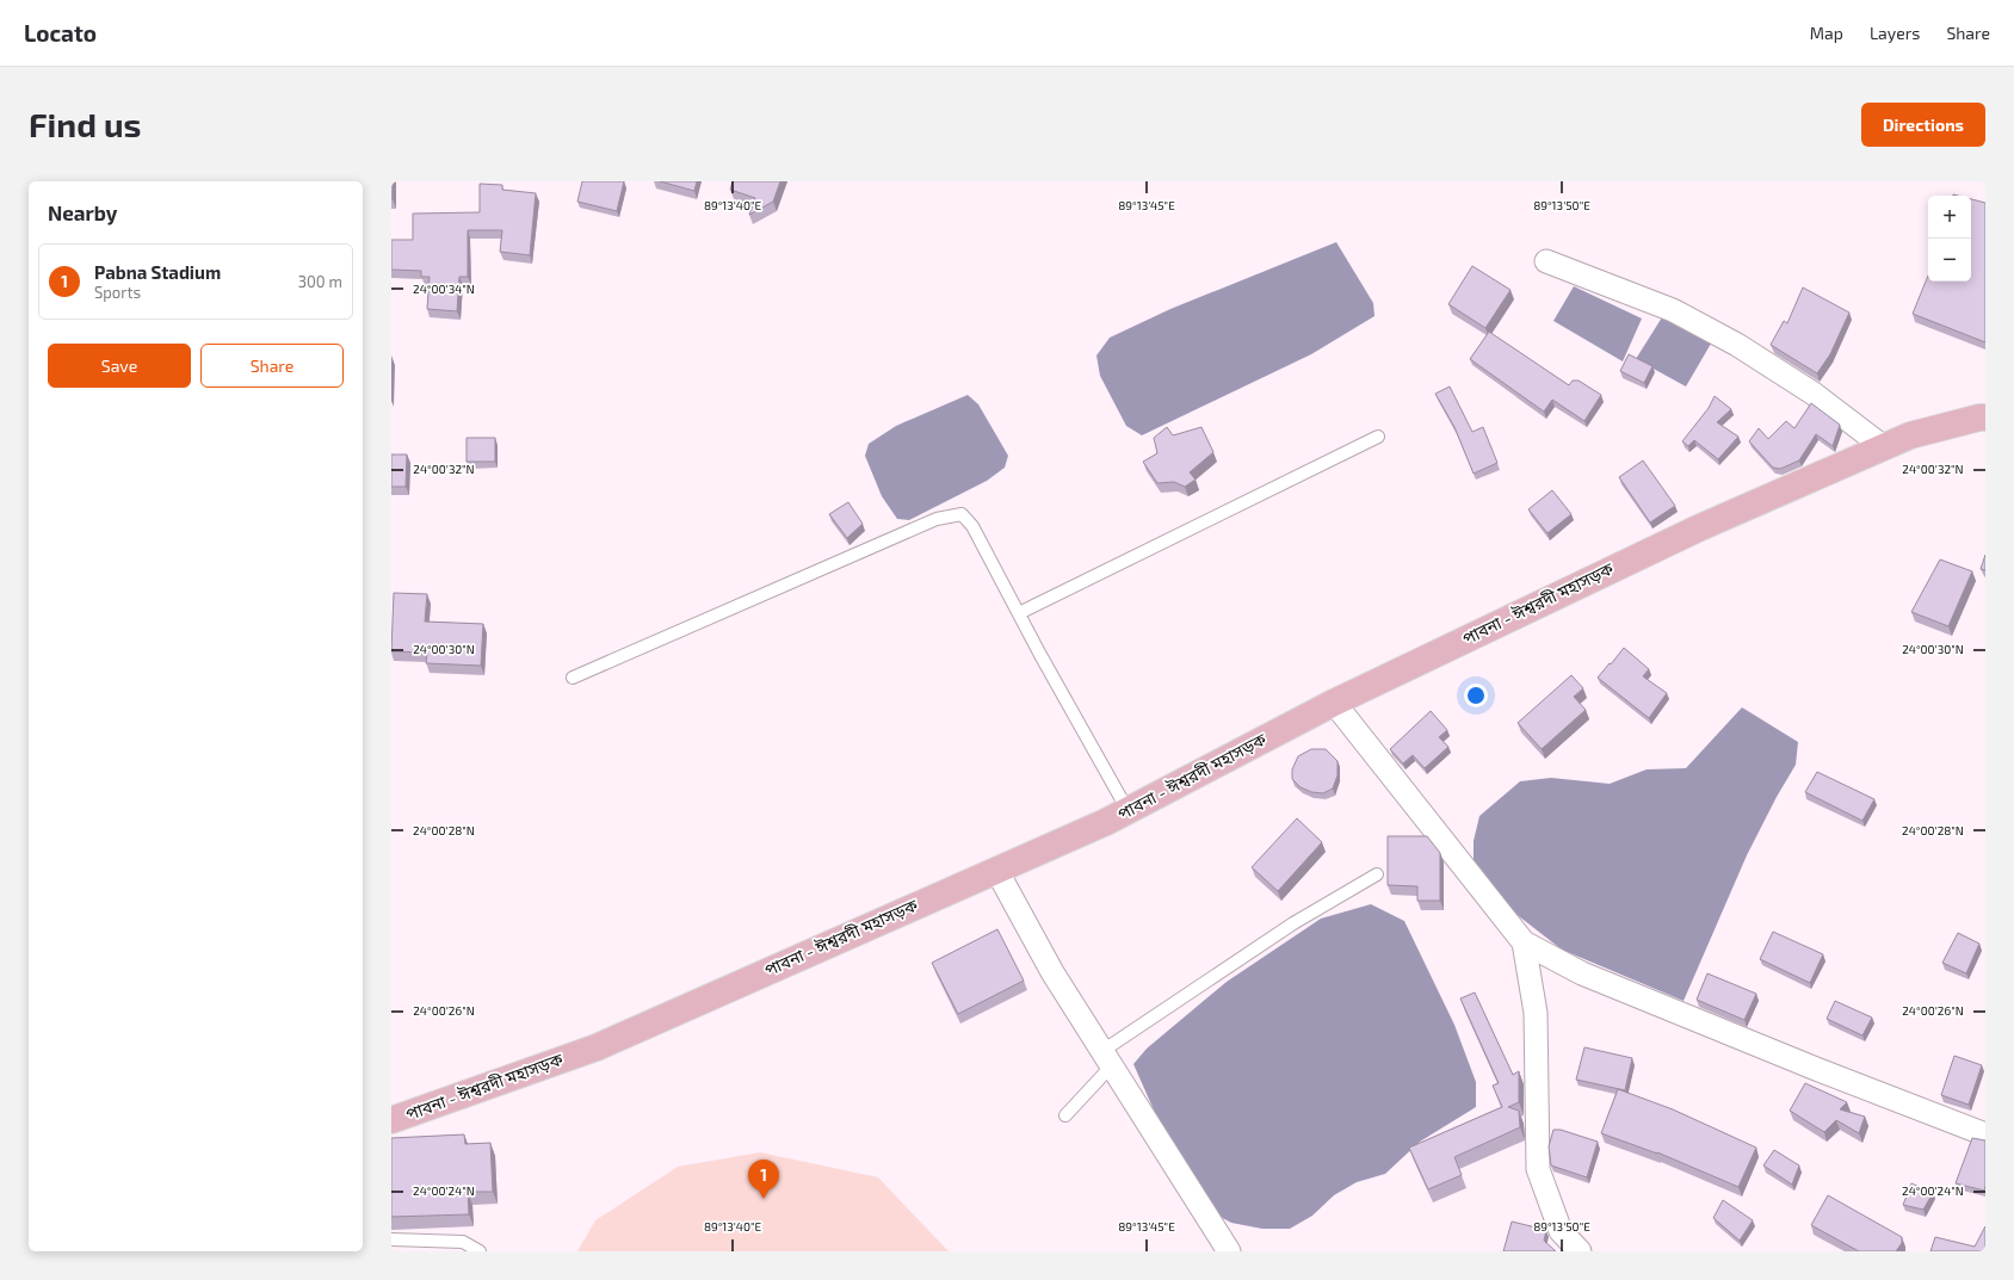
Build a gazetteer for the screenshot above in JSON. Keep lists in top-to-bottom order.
{
  "streets": {
    "main road": ["পাবনা - ঈশ্বরদী মহাসড়ক"]
  },
  "page": {
    "header": "Locato",
    "nav": ["Map", "Layers", "Share"],
    "buttons": [
      "Directions",
      ["Save", "Share"]
    ],
    "title": "Find us",
    "heading": "Nearby",
    "map_buttons": ["+", "−"],
    "list": [
      {
        "mark": "1",
        "name": "Pabna Stadium",
        "note": "Sports",
        "value": "300 m"
      }
    ],
    "pins": "1"
  },
  "coordinates": [
    "89°13'40\"E",
    "89°13'45\"E",
    "89°13'50\"E",
    "24°00'34\"N",
    "24°00'32\"N",
    "24°00'30\"N",
    "24°00'28\"N",
    "24°00'26\"N",
    "24°00'24\"N"
  ]
}
